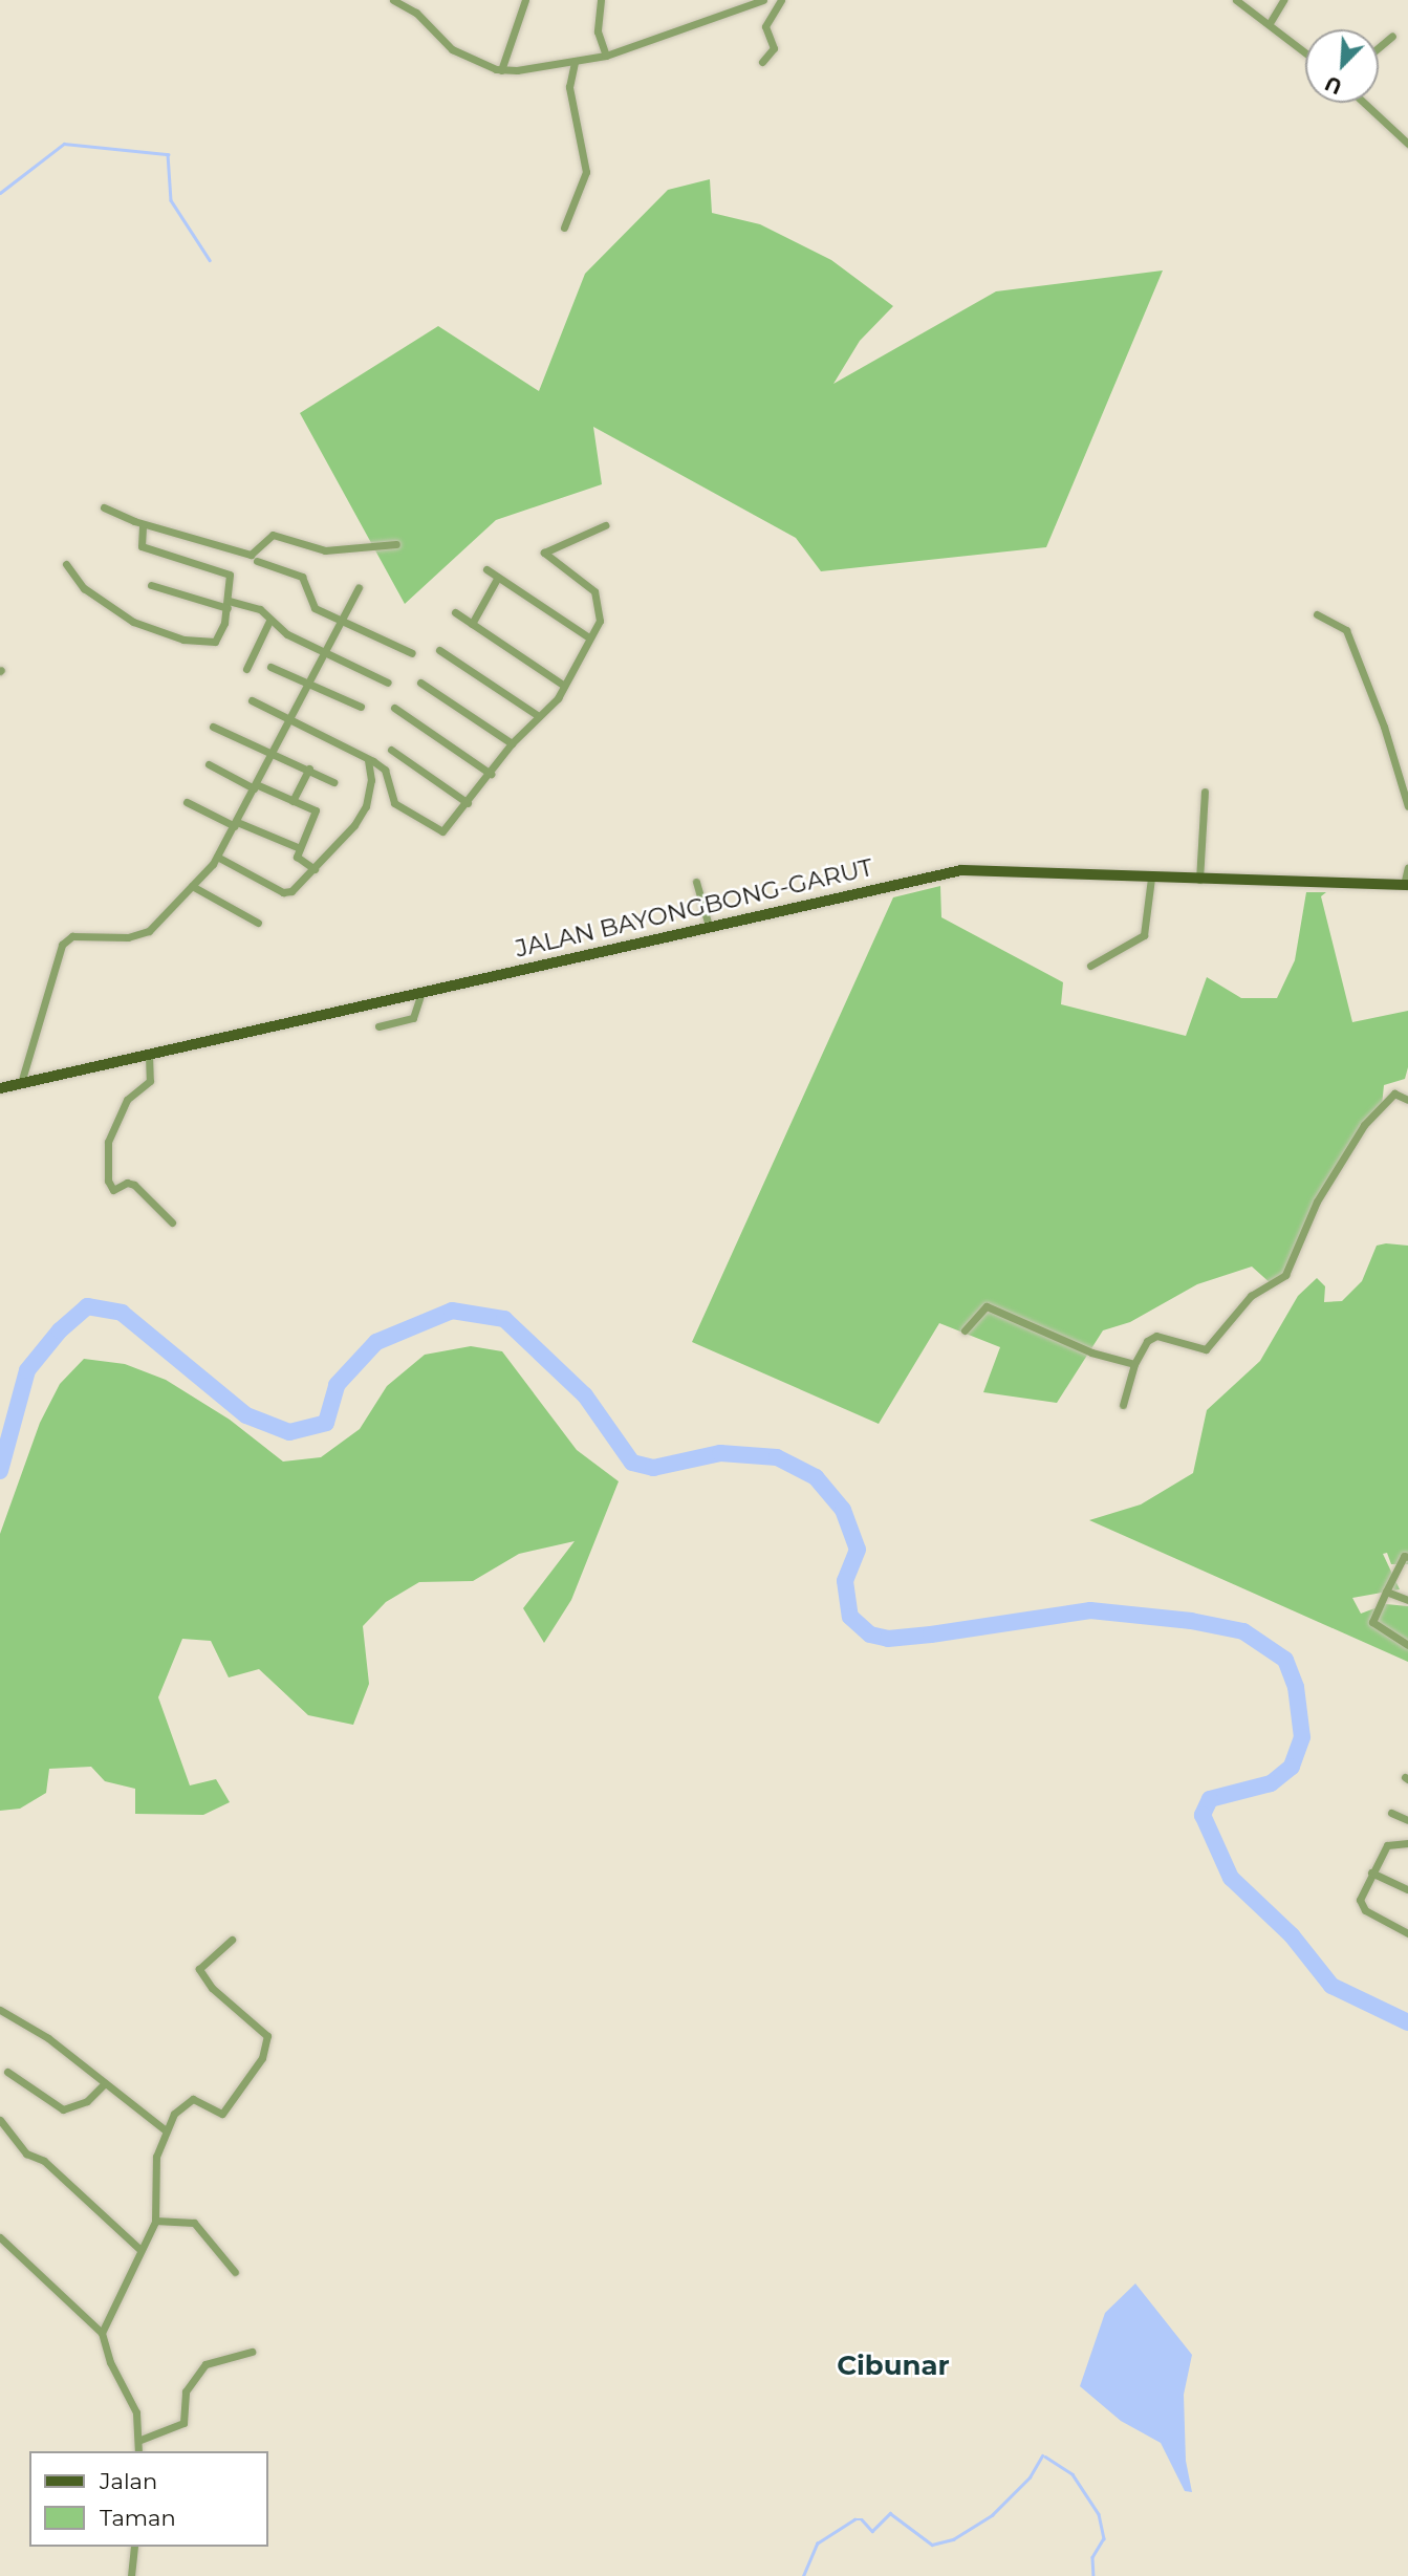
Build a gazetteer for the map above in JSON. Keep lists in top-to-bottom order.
{
  "streets": {
    "main road": ["JALAN BAYONGBONG-GARUT"]
  },
  "districts": ["Cibunar"],
  "legend": ["Jalan", "Taman"],
  "north": "bottom left"
}
